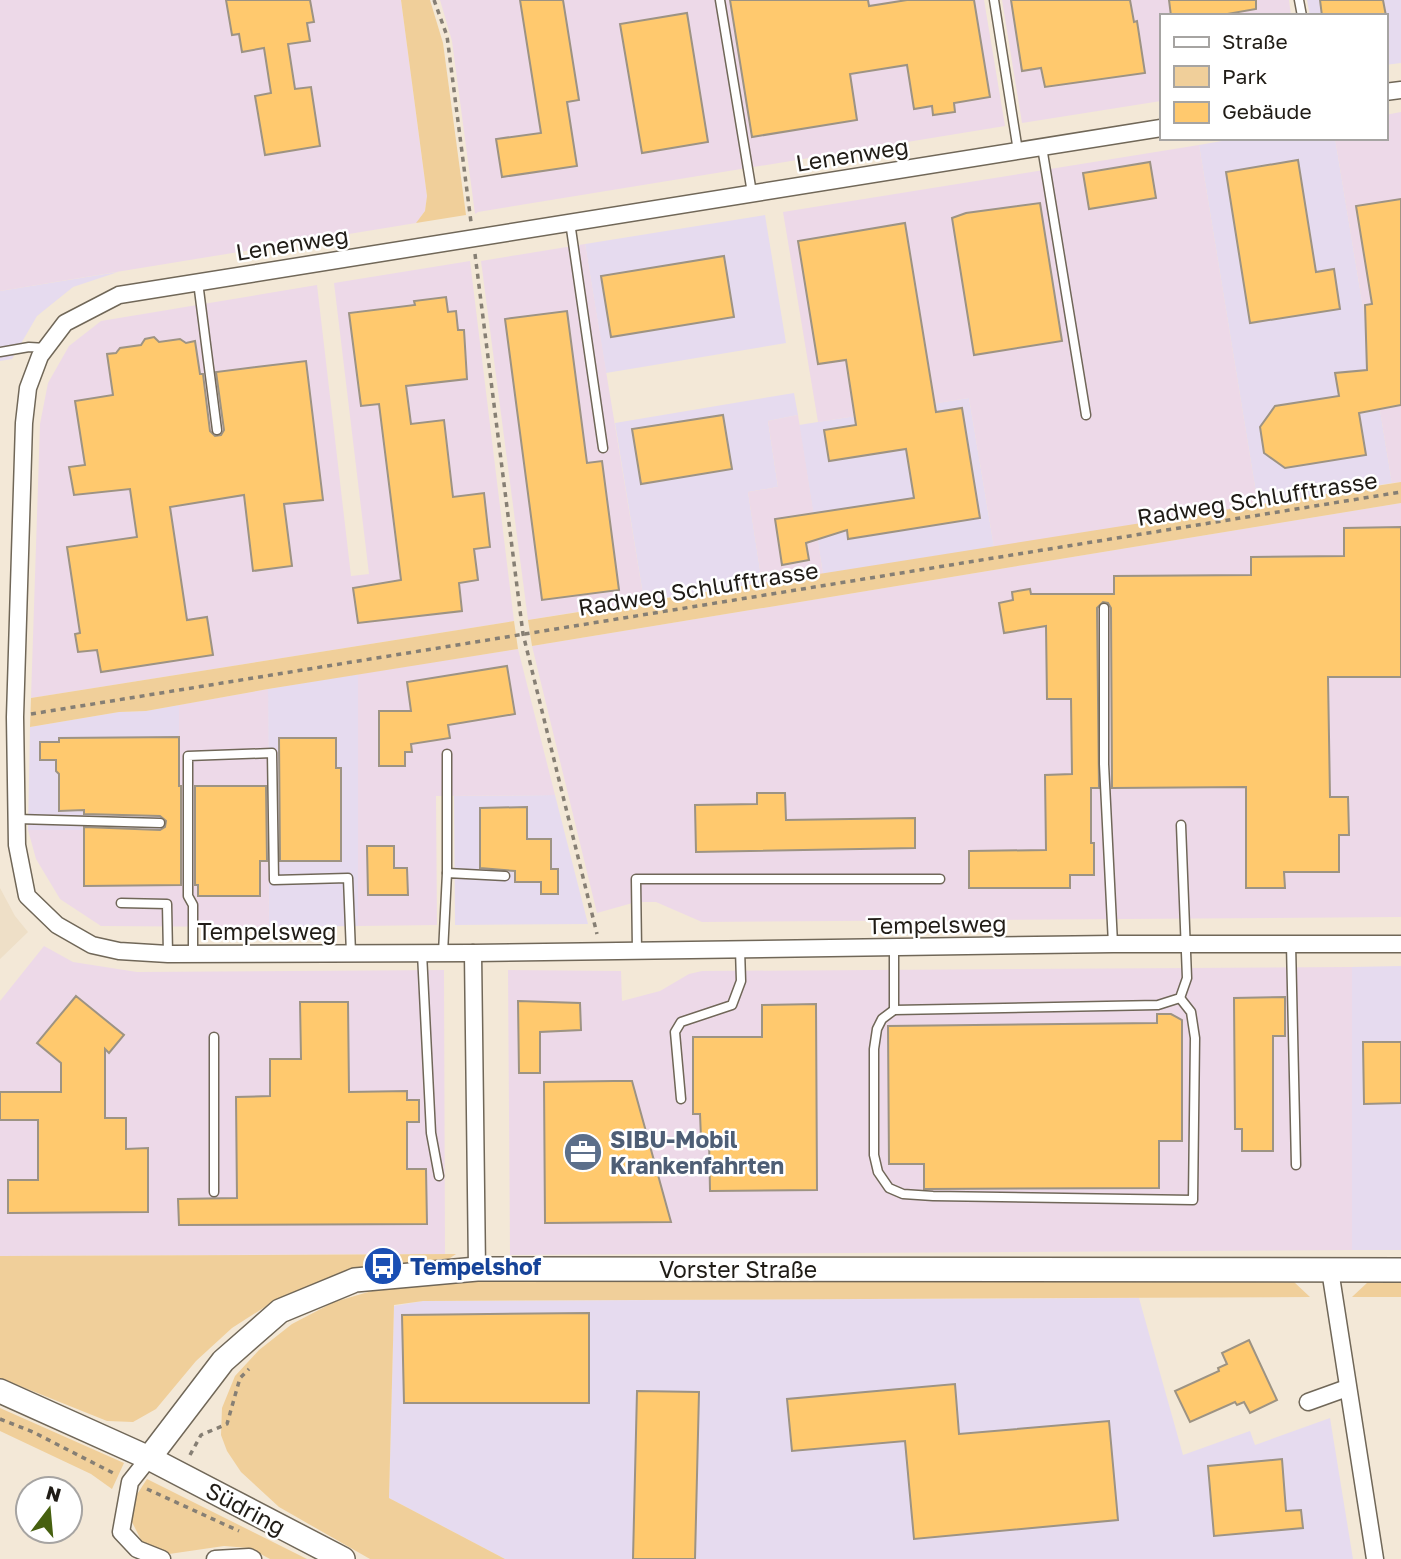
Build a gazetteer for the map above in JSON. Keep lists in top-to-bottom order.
{
  "streets": {
    "street": [
      "Lenenweg",
      "Tempelsweg",
      "Vorster Straße",
      "Südring"
    ],
    "path": ["Radweg Schlufftrasse"]
  },
  "crossings": [
    ["Lenenweg", "Radweg Schlufftrasse"],
    ["Lenenweg", "Tempelsweg"],
    ["Vorster Straße", "Südring"]
  ],
  "places": {
    "office": ["SIBU-Mobil Krankenfahrten"],
    "bus stop": ["Tempelshof"]
  },
  "legend": ["Straße", "Park", "Gebäude"],
  "north": "top"
}
